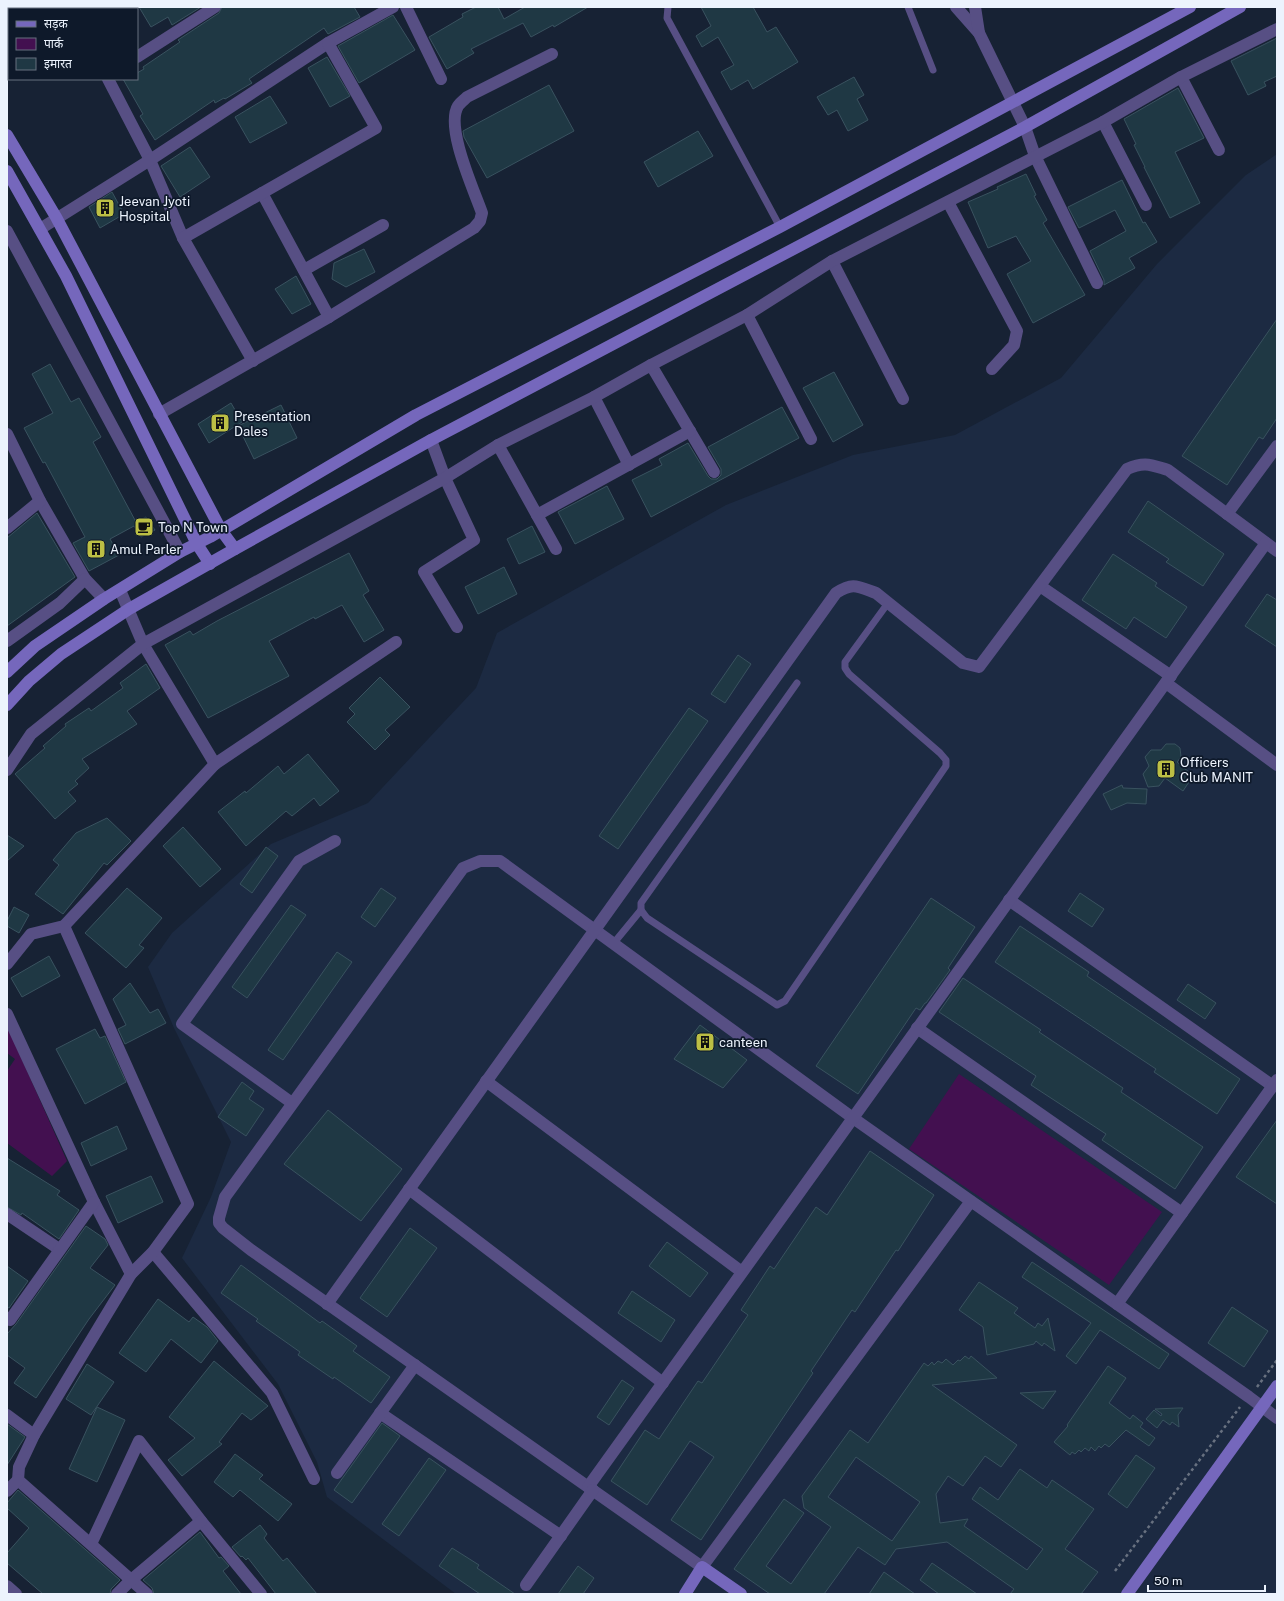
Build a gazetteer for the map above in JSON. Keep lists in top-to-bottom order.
{
  "places": {
    "building": [
      "Jeevan Jyoti Hospital",
      "Presentation Dales",
      "Amul Parler",
      "Officers Club MANIT",
      "canteen"
    ],
    "cafe": ["Top N Town"]
  },
  "legend": ["सड़क", "पार्क", "इमारत"],
  "scale_bar": "50 m"
}
